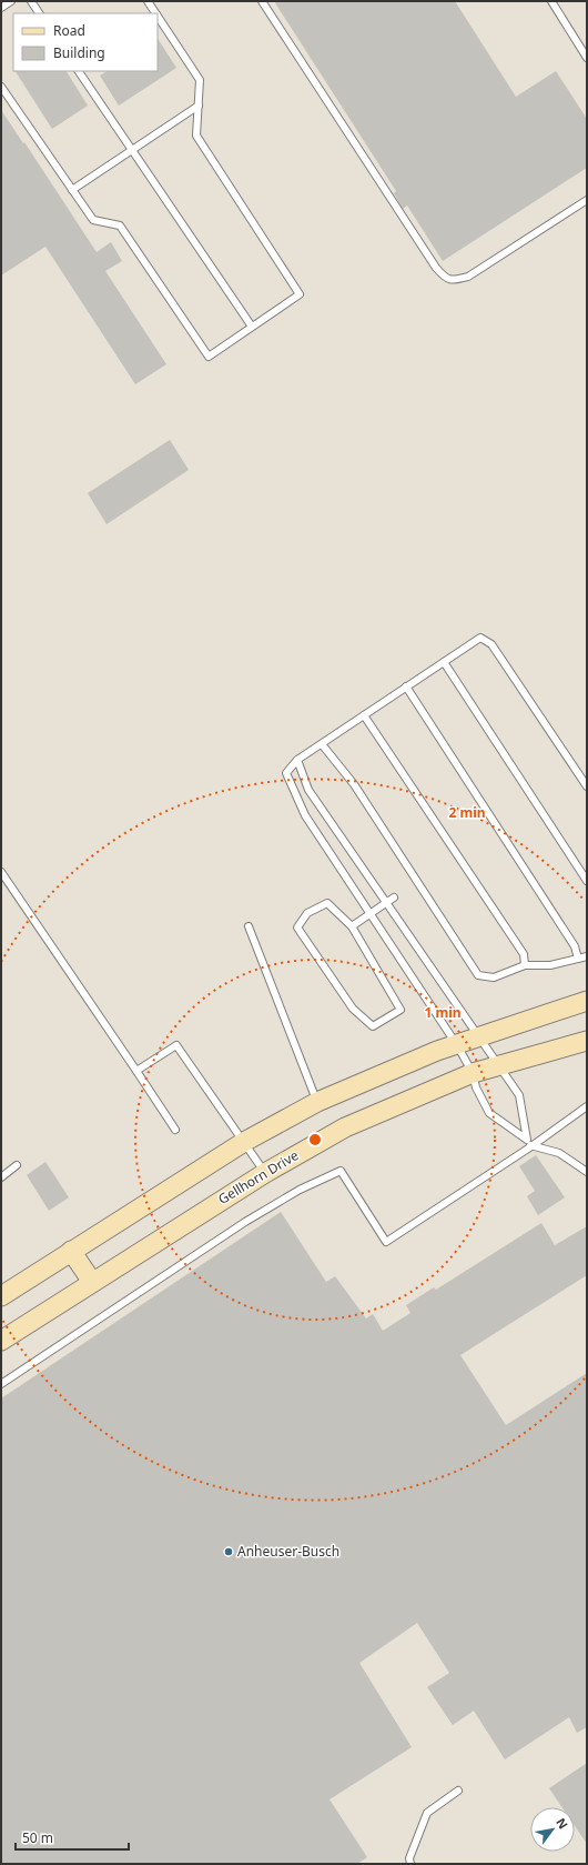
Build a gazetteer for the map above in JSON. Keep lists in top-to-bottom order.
{
  "streets": {
    "main road": ["Gellhorn Drive"]
  },
  "places": ["Anheuser-Busch"],
  "legend": ["Road", "Building"],
  "scale_bar": "50 m",
  "north": "top right",
  "rings": ["2 min", "1 min"]
}
